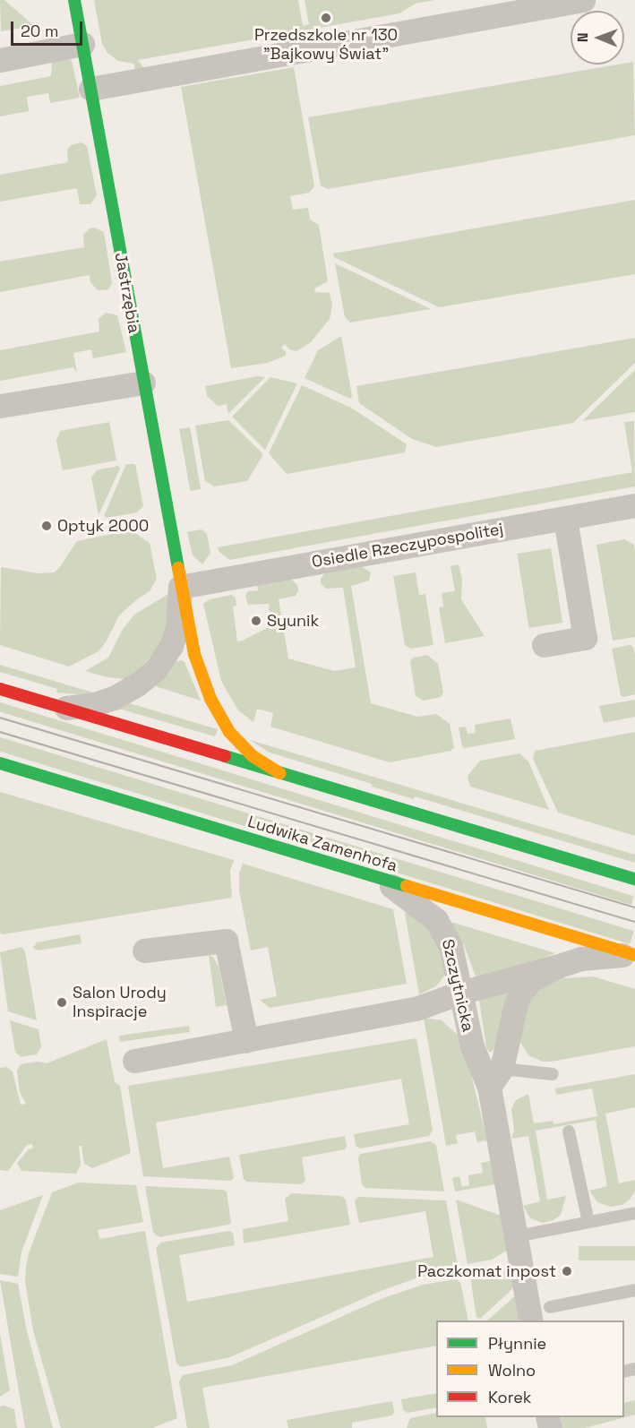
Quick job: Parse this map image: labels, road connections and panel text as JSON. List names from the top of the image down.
{
  "streets": {
    "main road": ["Jastrzębia", "Ludwika Zamenhofa"],
    "street": ["Osiedle Rzeczypospolitej", "Szczytnicka"]
  },
  "crossings": [
    ["Jastrzębia", "Osiedle Rzeczypospolitej"],
    ["Ludwika Zamenhofa", "Szczytnicka"]
  ],
  "places": [
    "Przedszkole nr 130 \"Bajkowy Świat\"",
    "Optyk 2000",
    "Syunik",
    "Salon Urody Inspiracje",
    "Paczkomat inpost"
  ],
  "legend": ["Płynnie", "Wolno", "Korek"],
  "scale_bar": "20 m",
  "north": "left"
}
